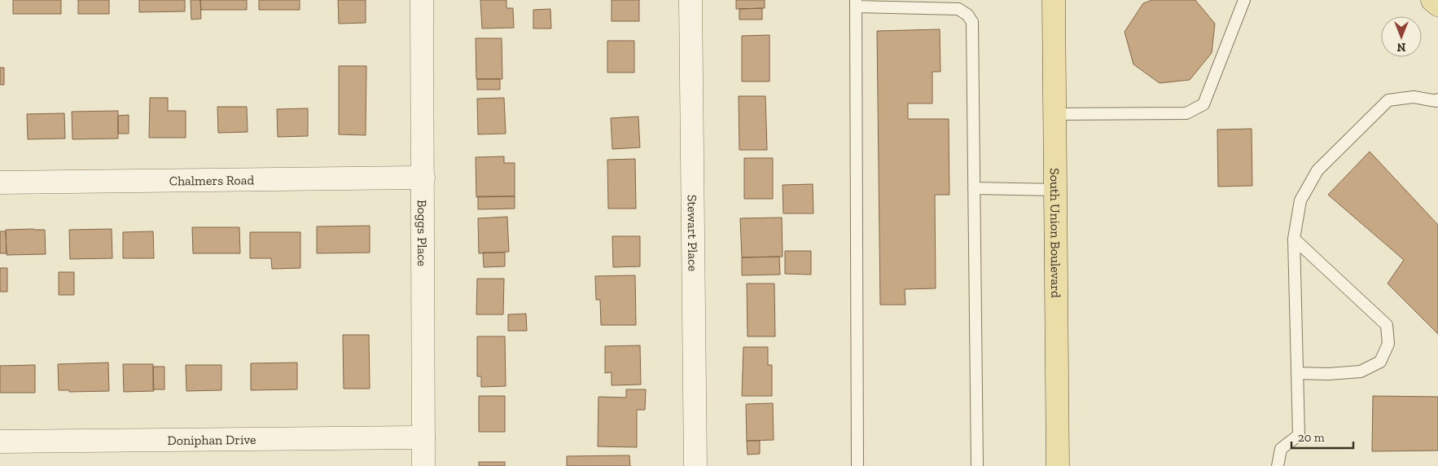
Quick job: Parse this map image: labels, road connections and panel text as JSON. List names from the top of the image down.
{
  "streets": {
    "main road": ["South Union Boulevard"],
    "street": [
      "Chalmers Road",
      "Boggs Place",
      "Stewart Place",
      "Doniphan Drive"
    ]
  },
  "crossings": [
    ["Chalmers Road", "Boggs Place"],
    ["Boggs Place", "Doniphan Drive"]
  ],
  "scale_bar": "20 m",
  "north": "bottom"
}
